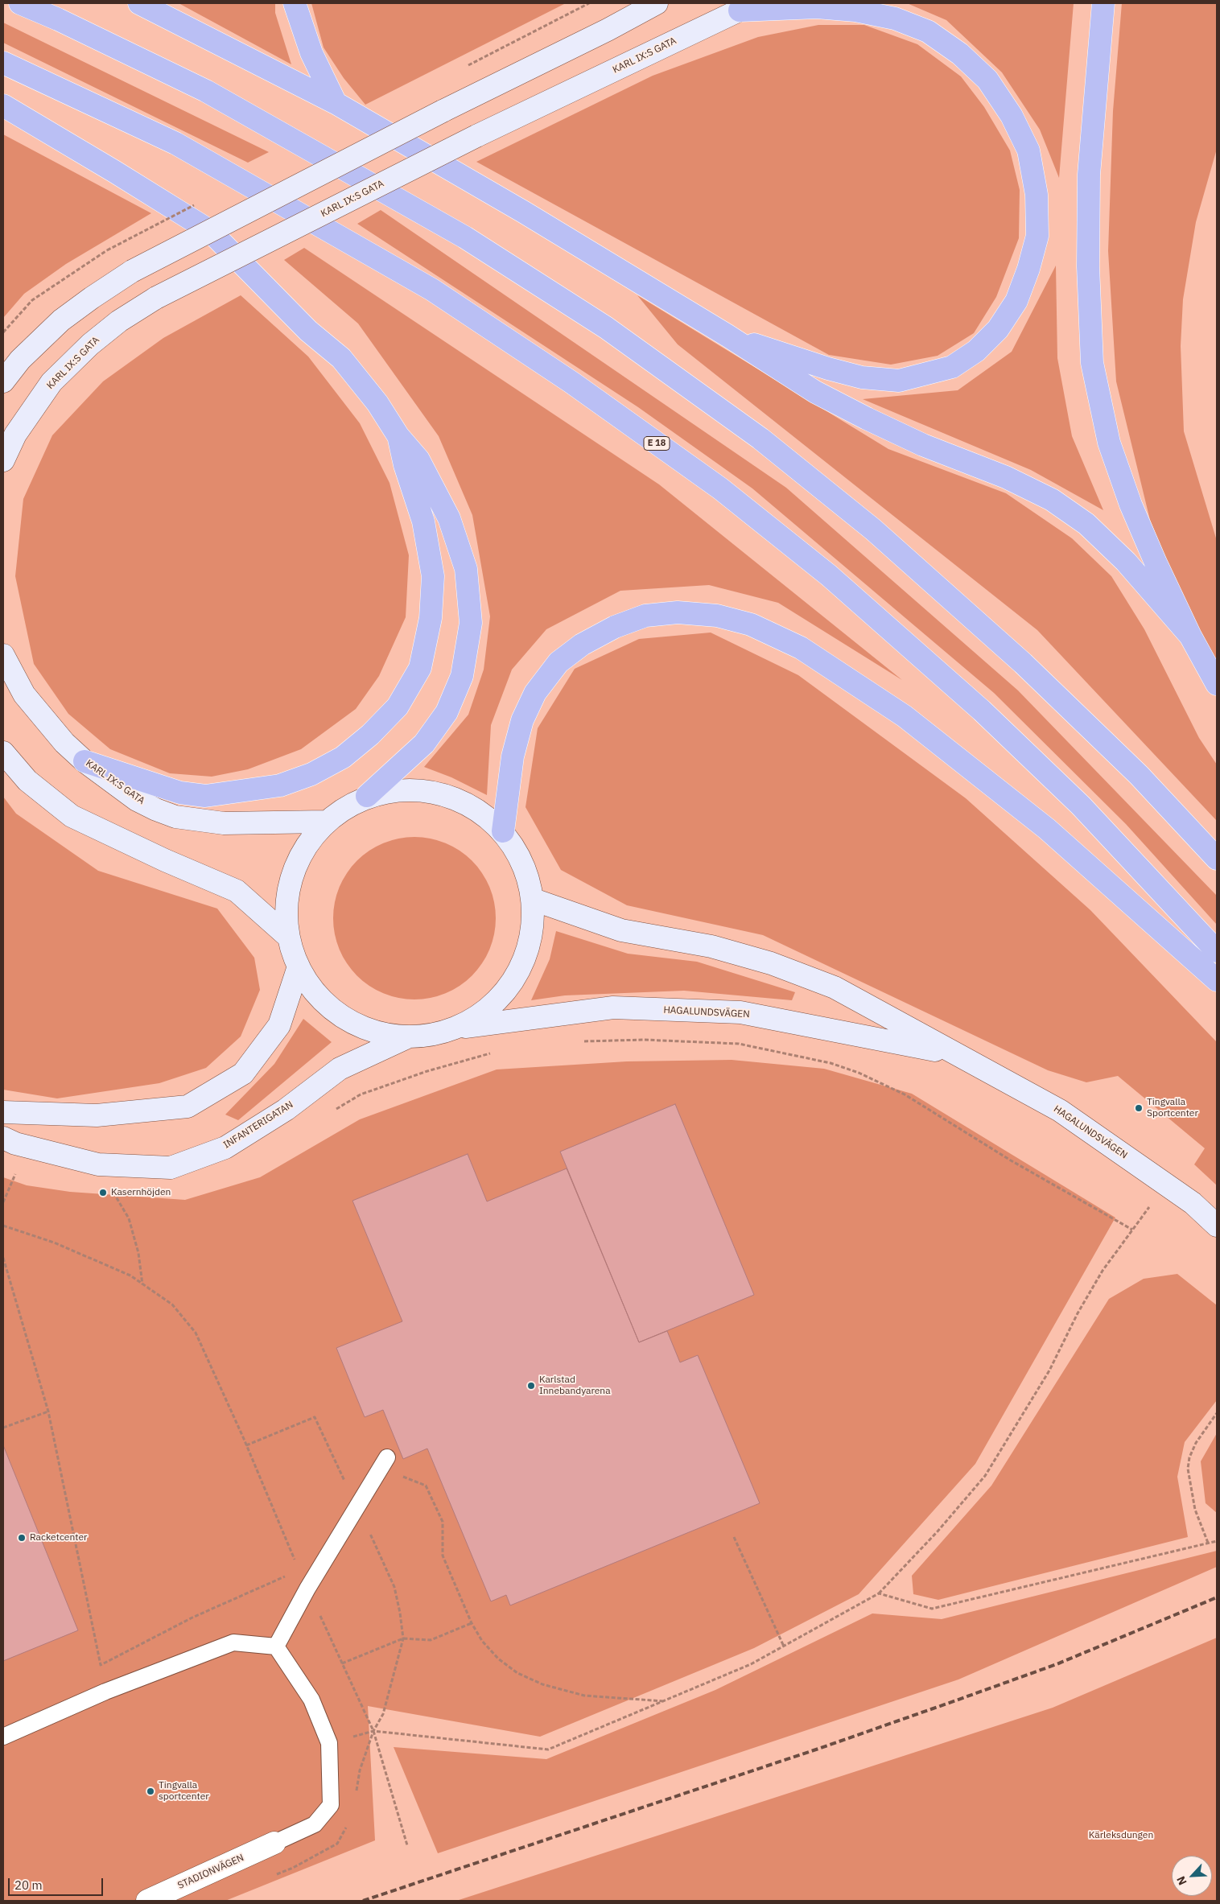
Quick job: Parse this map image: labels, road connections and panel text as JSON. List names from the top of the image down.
{
  "streets": {
    "highway": ["E 18"],
    "street": [
      "KARL IX:S GATA",
      "HAGALUNDSVÄGEN",
      "INFANTERIGATAN",
      "STADIONVÄGEN"
    ]
  },
  "parks": ["Kärleksdungen"],
  "places": [
    "Tingvalla Sportcenter",
    "Kasernhöjden",
    "Karlstad Innebandyarena",
    "Racketcenter",
    "Tingvalla sportcenter"
  ],
  "scale_bar": "20 m",
  "north": "bottom left"
}
